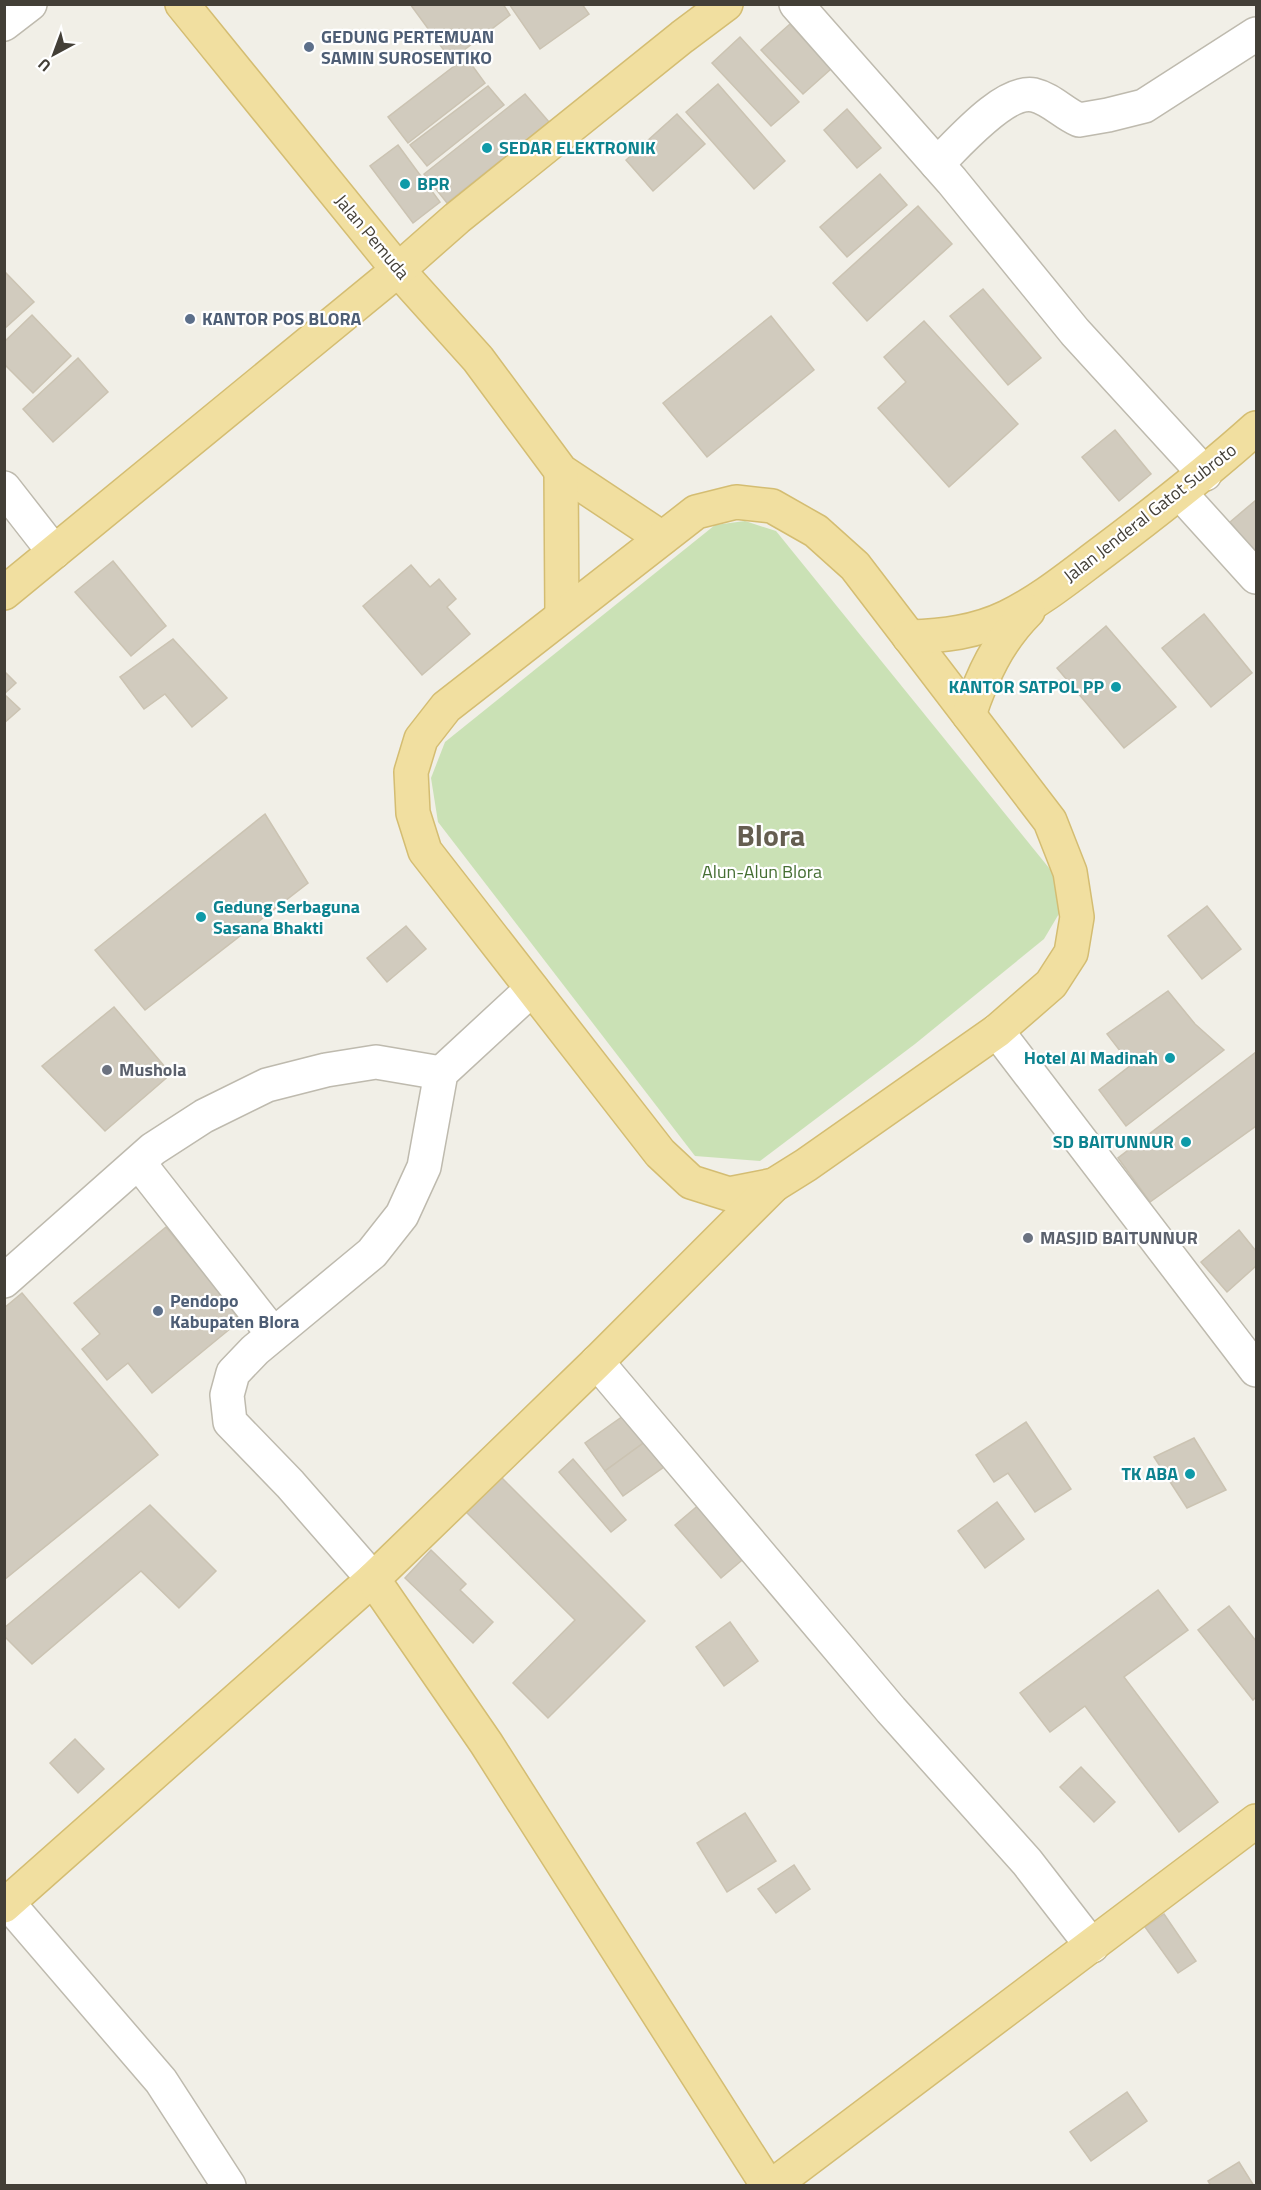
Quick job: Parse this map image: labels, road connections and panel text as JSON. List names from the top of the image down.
{
  "streets": {
    "main road": ["Jalan Pemuda", "Jalan Jenderal Gatot Subroto"]
  },
  "districts": ["Blora"],
  "parks": ["Alun-Alun Blora"],
  "places": [
    "GEDUNG PERTEMUAN SAMIN SUROSENTIKO",
    "SEDAR ELEKTRONIK",
    "BPR",
    "KANTOR POS BLORA",
    "KANTOR SATPOL PP",
    "Gedung Serbaguna Sasana Bhakti",
    "Hotel Al Madinah",
    "Mushola",
    "SD BAITUNNUR",
    "MASJID BAITUNNUR",
    "Pendopo Kabupaten Blora",
    "TK ABA"
  ],
  "north": "bottom left"
}
